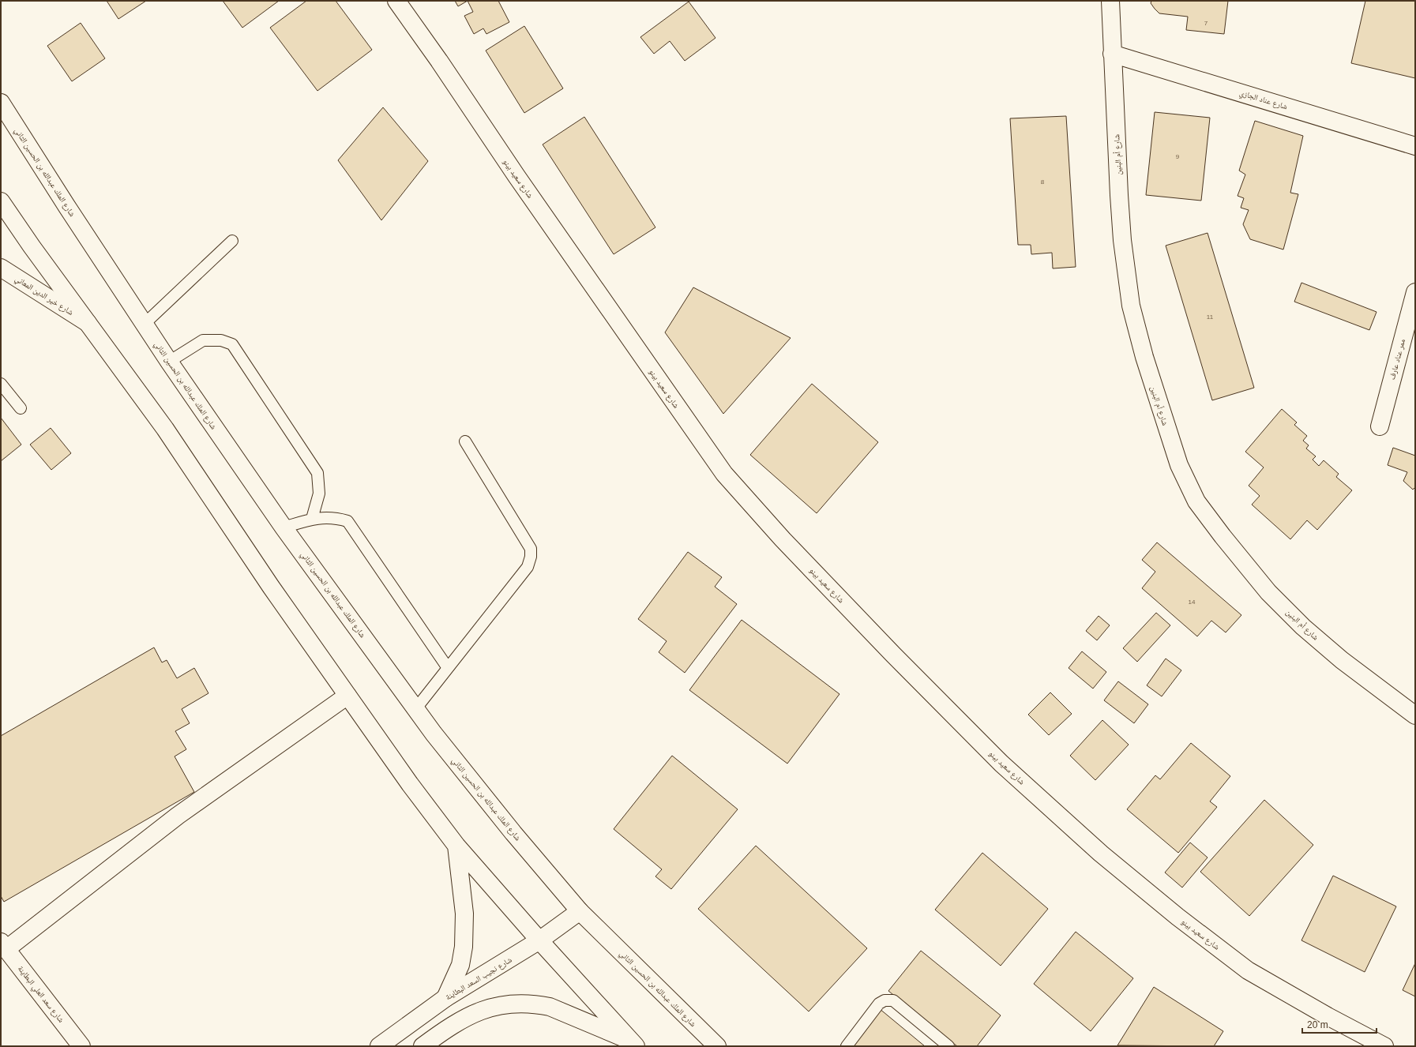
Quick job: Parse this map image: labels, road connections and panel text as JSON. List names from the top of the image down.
{
  "streets": {
    "main road": [
      "شارع عناد الجازي",
      "شارع أم البنين",
      "شارع الملك عبدالله بن الحسين الثاني",
      "شارع سعيد بينو",
      "شارع خير الدين المعاني",
      "ممر عناد عارف",
      "شارع نجيب السعد البطاينة",
      "شارع سعد العلي البطاينة"
    ]
  },
  "crossings": [
    ["شارع عناد الجازي", "شارع أم البنين"],
    ["شارع الملك عبدالله بن الحسين الثاني", "شارع نجيب السعد البطاينة"]
  ],
  "house_numbers": [
    "7",
    "9",
    "8",
    "11",
    "14"
  ],
  "scale_bar": "20 m"
}
